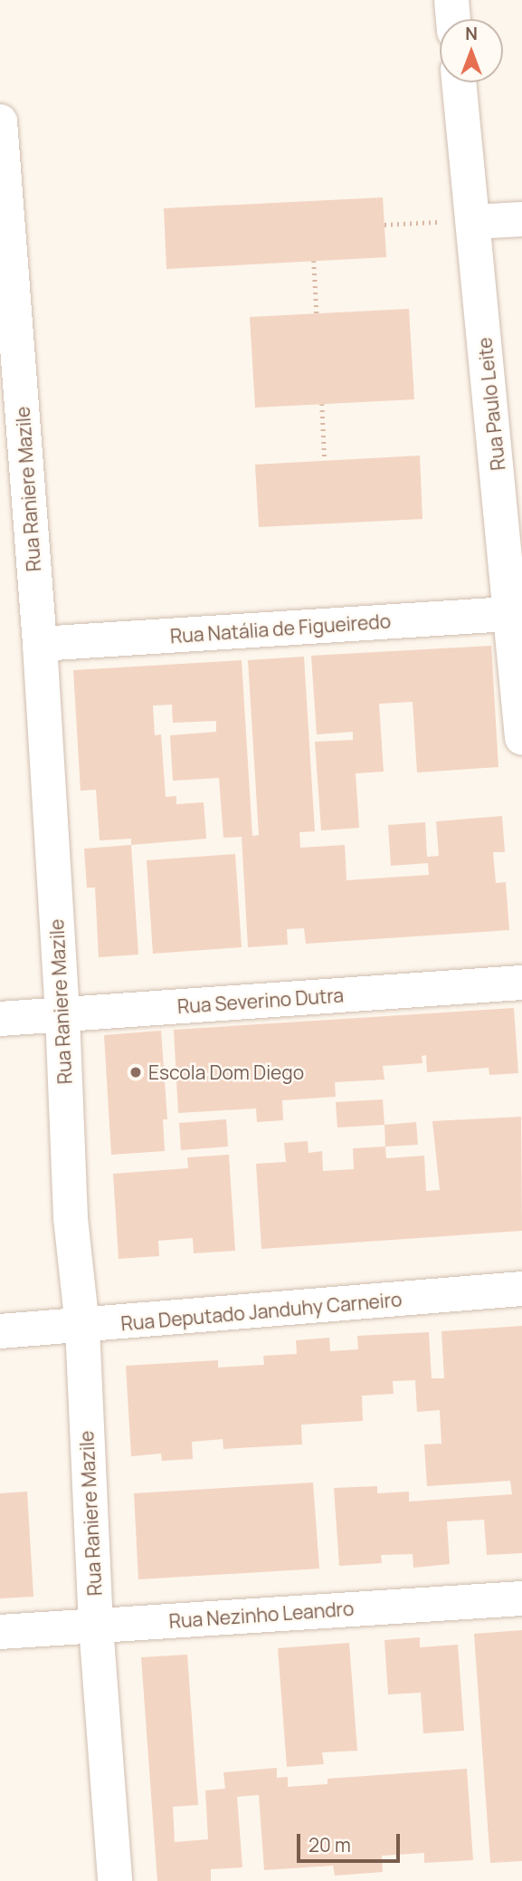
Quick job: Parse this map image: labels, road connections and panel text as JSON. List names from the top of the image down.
{
  "streets": {
    "street": [
      "Rua Paulo Leite",
      "Rua Raniere Mazile",
      "Rua Natália de Figueiredo",
      "Rua Severino Dutra",
      "Rua Deputado Janduhy Carneiro",
      "Rua Nezinho Leandro"
    ]
  },
  "crossings": [
    ["Rua Paulo Leite", "Rua Natália de Figueiredo"],
    ["Rua Raniere Mazile", "Rua Natália de Figueiredo"],
    ["Rua Raniere Mazile", "Rua Severino Dutra"],
    ["Rua Raniere Mazile", "Rua Deputado Janduhy Carneiro"],
    ["Rua Raniere Mazile", "Rua Nezinho Leandro"]
  ],
  "places": ["Escola Dom Diego"],
  "scale_bar": "20 m",
  "north": "top"
}
